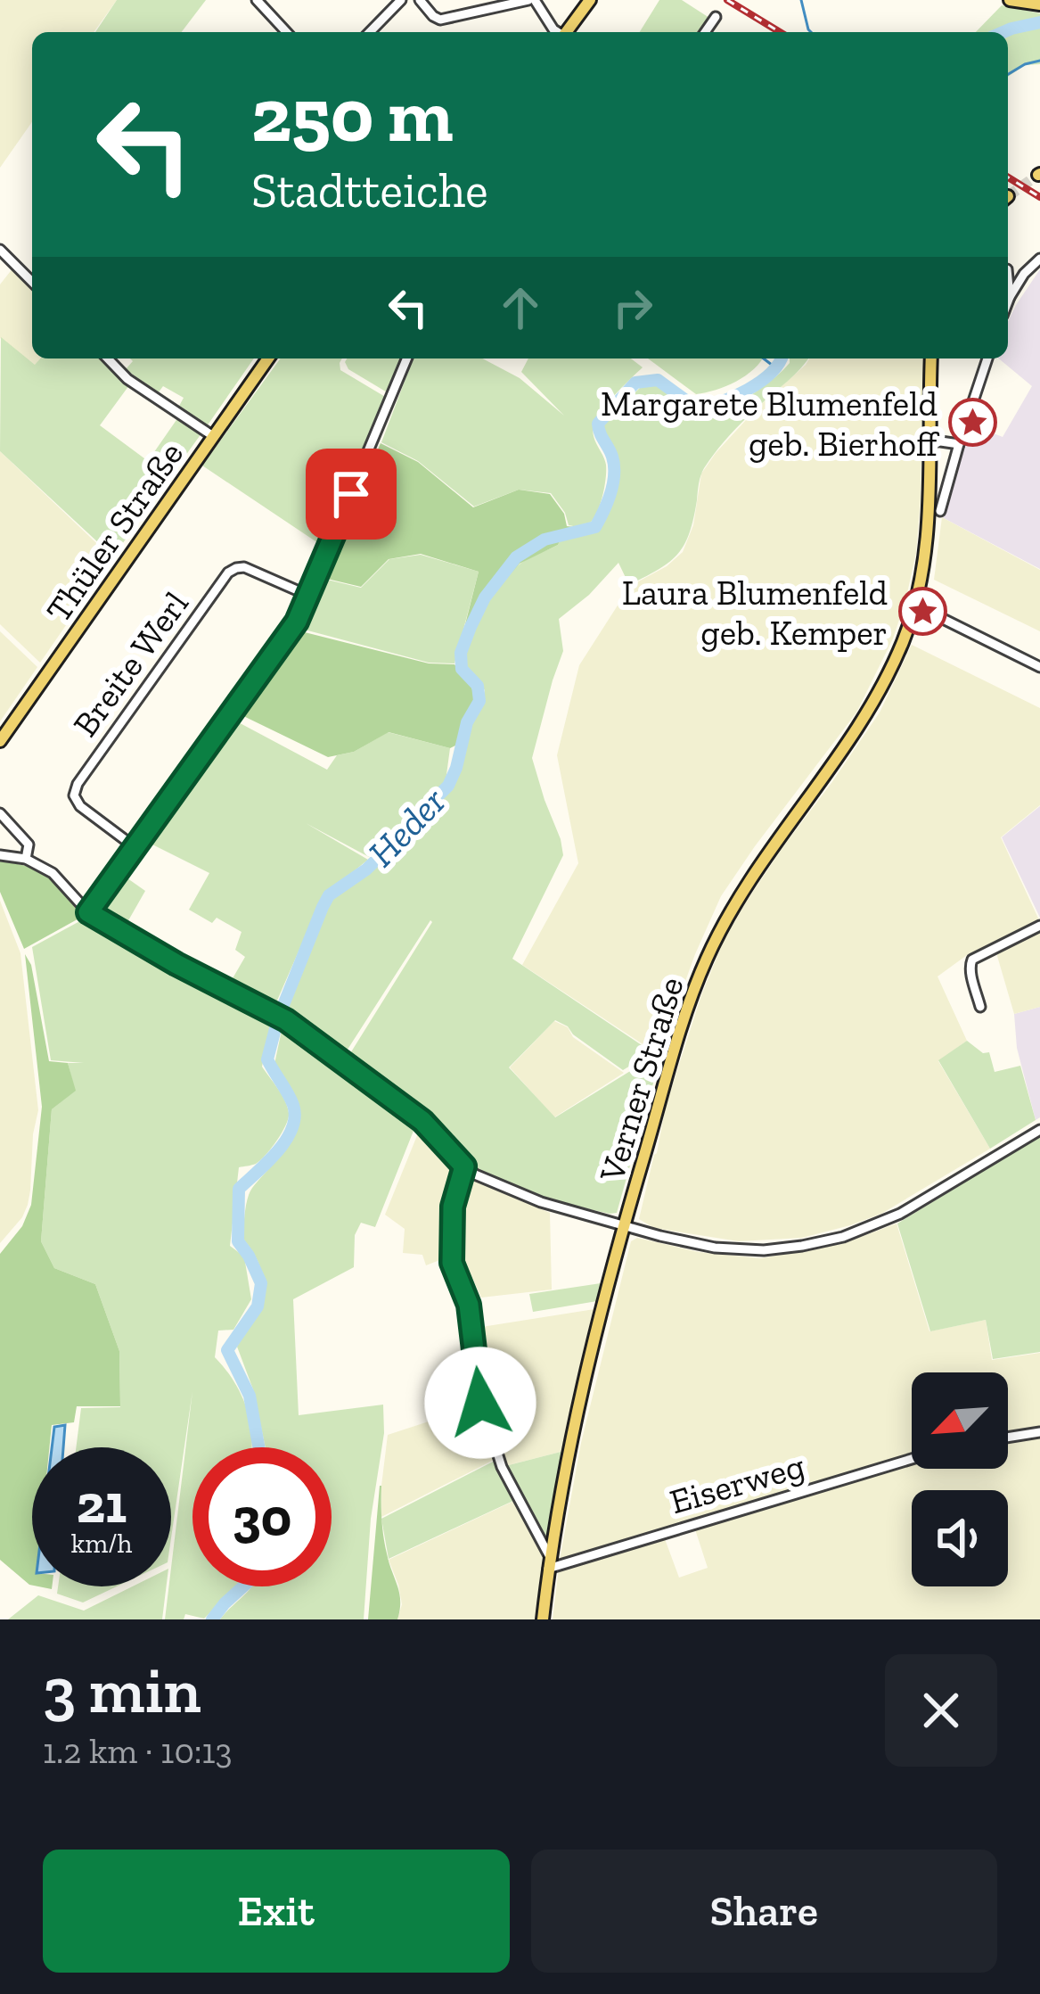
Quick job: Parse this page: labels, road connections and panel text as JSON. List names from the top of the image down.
{
  "streets": {
    "main road": ["Thüler Straße", "Verner Straße"],
    "street": ["Breite Werl", "Eiserweg"]
  },
  "crossings": [
    ["Verner Straße", "Eiserweg"]
  ],
  "water": ["Heder"],
  "places": {
    "place": ["Margarete Blumenfeld geb. Bierhoff", "Laura Blumenfeld geb. Kemper"]
  },
  "north": "bottom left",
  "page": {
    "turn": ["250 m", "Stadtteiche"],
    "speed": "21 km/h",
    "limit": "30",
    "heading": ["3 min", "1.2 km · 10:13"],
    "buttons": ["Exit", "Share"]
  }
}
